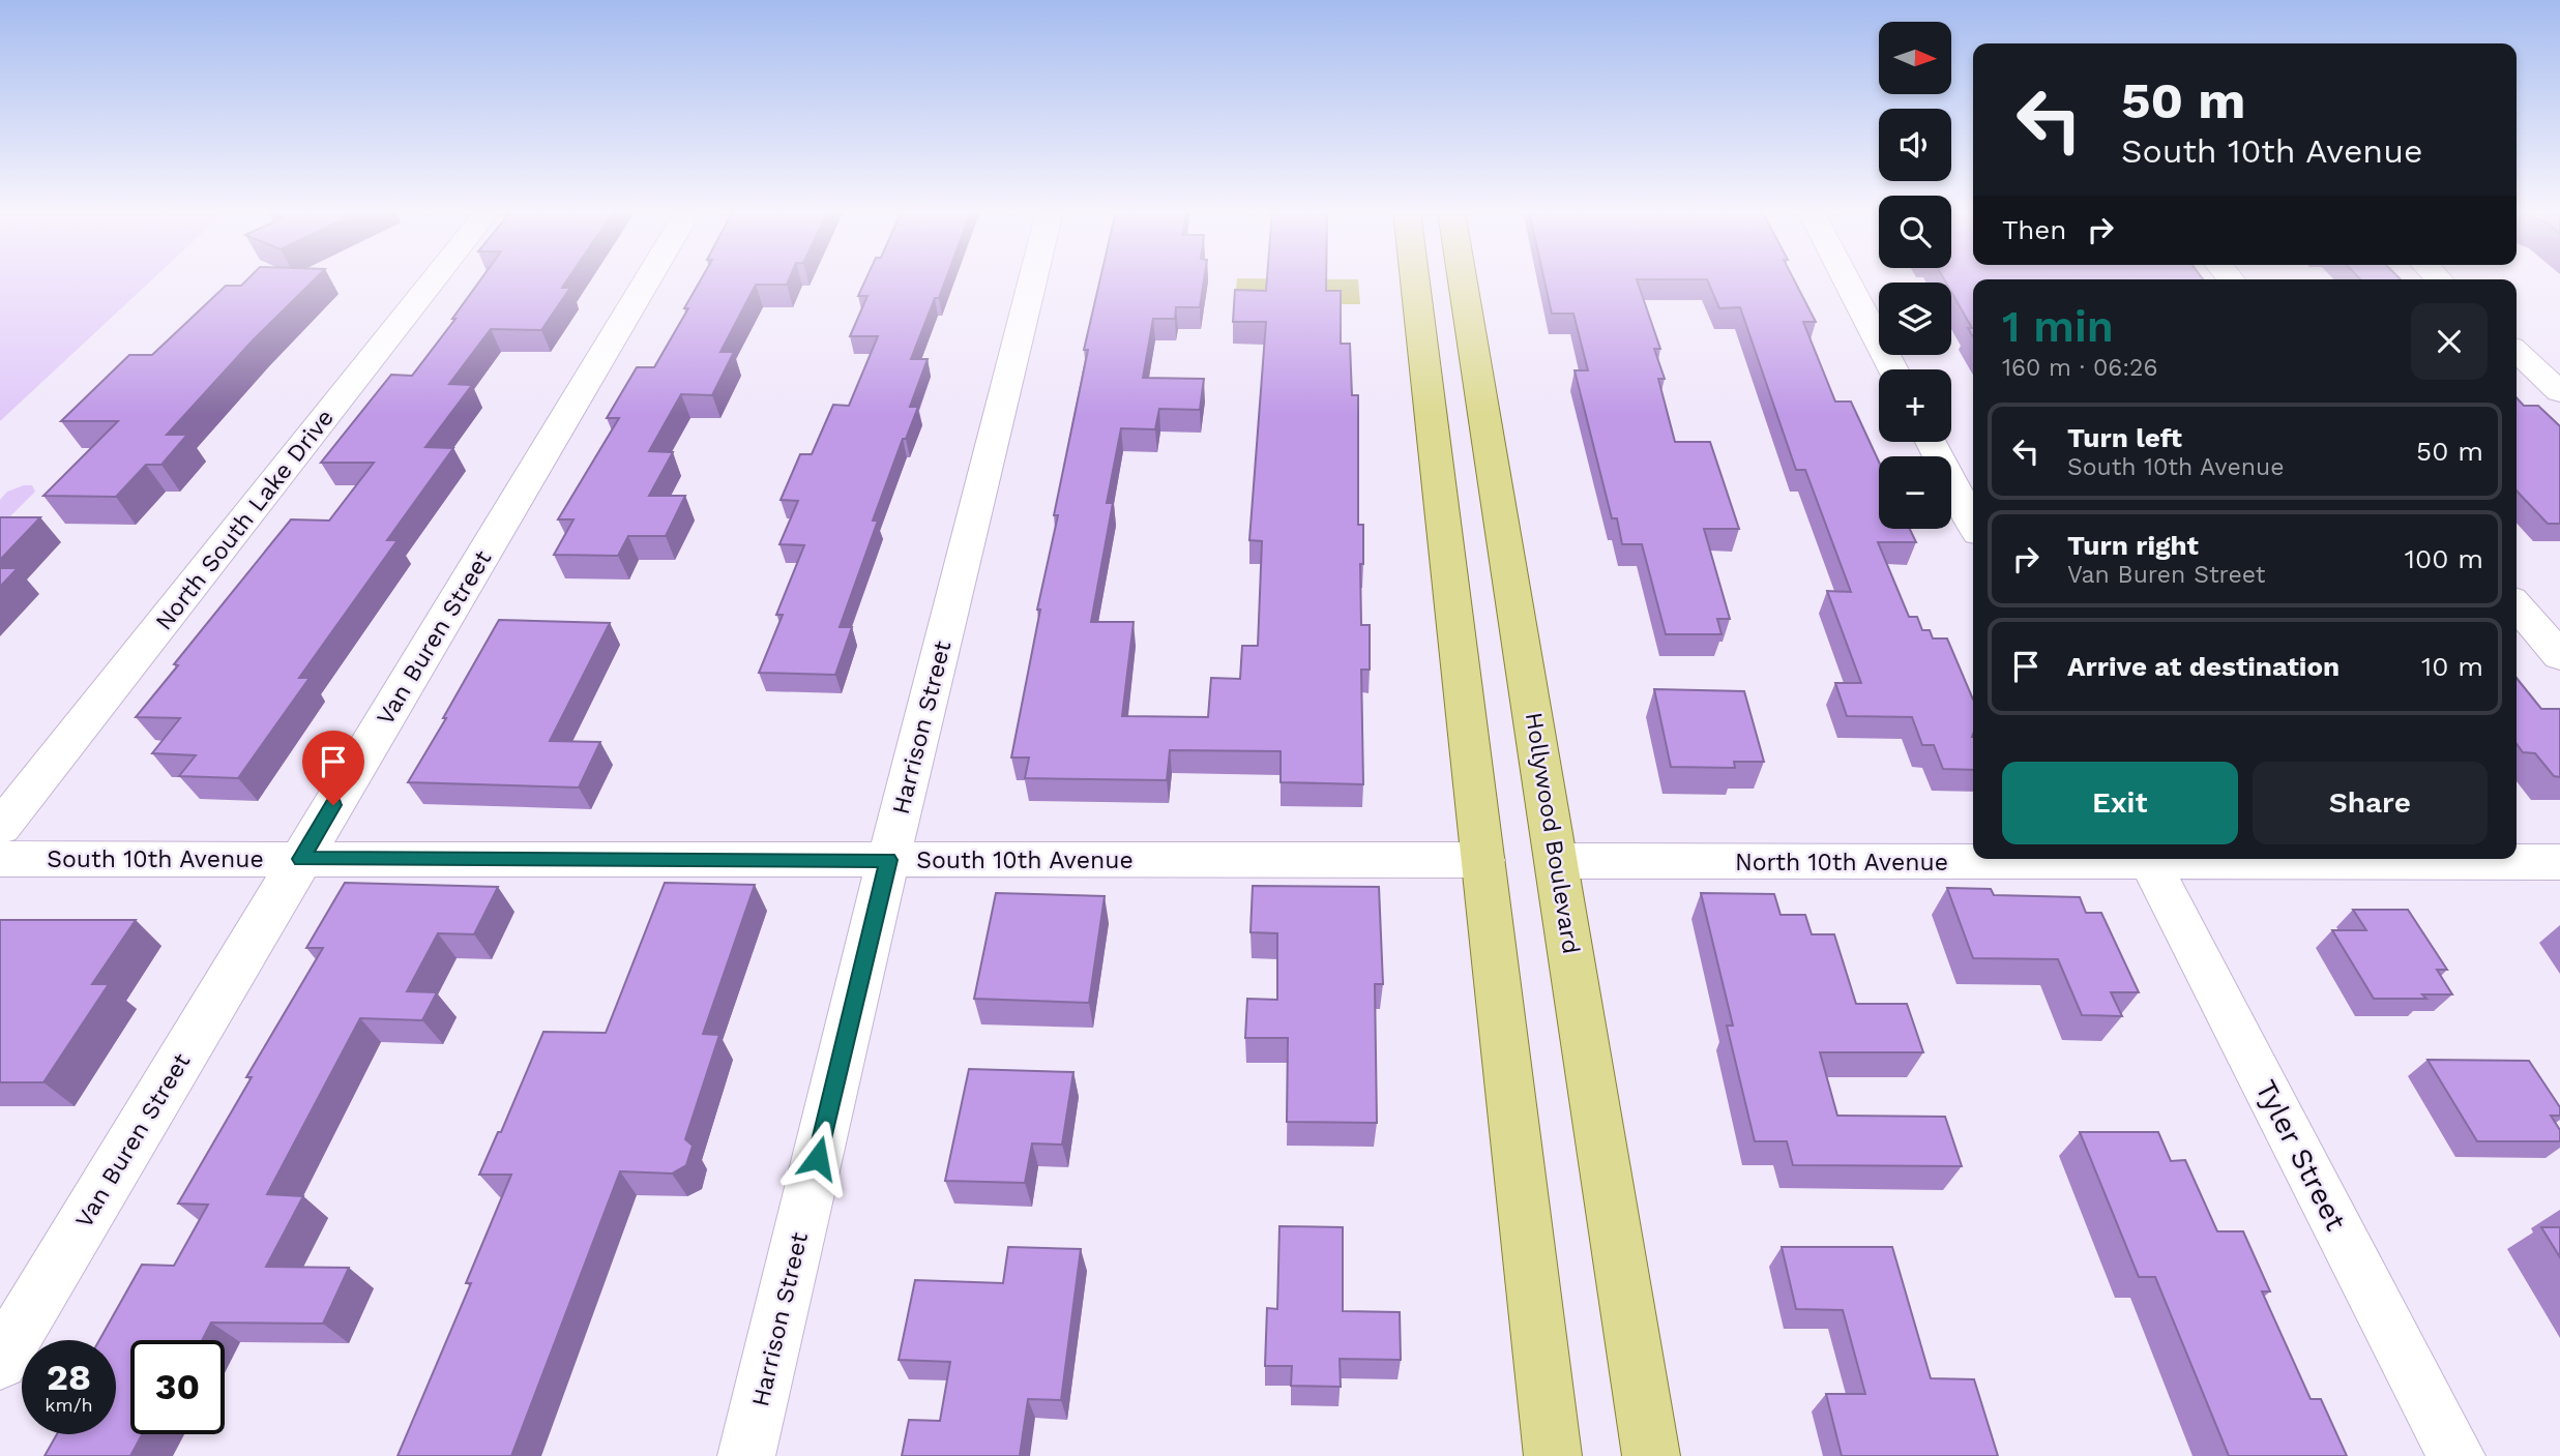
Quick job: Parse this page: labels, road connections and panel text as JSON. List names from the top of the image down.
{
  "streets": {
    "main road": ["Hollywood Boulevard"],
    "street": [
      "North South Lake Drive",
      "Van Buren Street",
      "Harrison Street",
      "South 10th Avenue",
      "North 10th Avenue",
      "Tyler Street"
    ]
  },
  "crossings": [
    ["Van Buren Street", "South 10th Avenue"],
    ["Harrison Street", "South 10th Avenue"],
    ["Hollywood Boulevard", "North 10th Avenue"]
  ],
  "north": "right",
  "page": {
    "map_buttons": ["+", "−"],
    "turn": ["50 m", "South 10th Avenue"],
    "then": "Then",
    "heading": ["1 min", "160 m · 06:26"],
    "list": [
      {
        "name": "Turn left",
        "note": "South 10th Avenue",
        "value": "50 m"
      },
      {
        "name": "Turn right",
        "note": "Van Buren Street",
        "value": "100 m"
      },
      {
        "name": "Arrive at destination",
        "value": "10 m"
      }
    ],
    "buttons": ["Exit", "Share"],
    "speed": "28 km/h",
    "limit": "30"
  }
}
